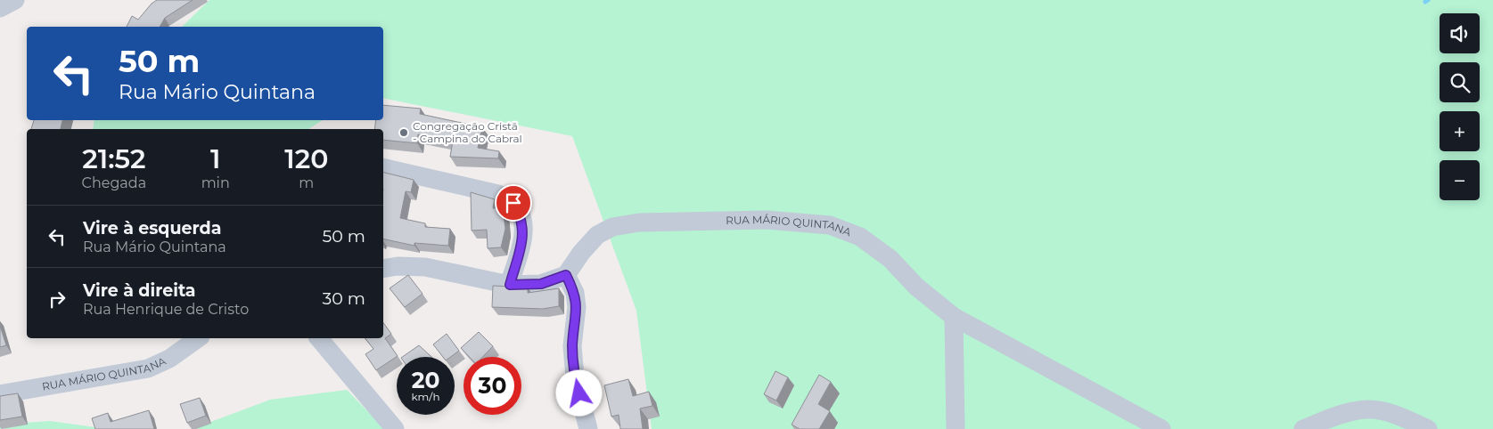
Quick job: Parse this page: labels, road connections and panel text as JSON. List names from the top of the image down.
{
  "streets": {
    "street": ["RUA MÁRIO QUINTANA"]
  },
  "places": ["Congregação Cristã - Campina do Cabral"],
  "page": {
    "map_buttons": ["+", "−"],
    "turn": ["50 m", "Rua Mário Quintana"],
    "eta": [
      "21:52",
      "Chegada",
      "1",
      "min",
      "120",
      "m"
    ],
    "list": [
      {
        "name": "Vire à esquerda",
        "note": "Rua Mário Quintana",
        "value": "50 m"
      },
      {
        "name": "Vire à direita",
        "note": "Rua Henrique de Cristo",
        "value": "30 m"
      }
    ],
    "speed": "20 km/h",
    "limit": "30"
  }
}
